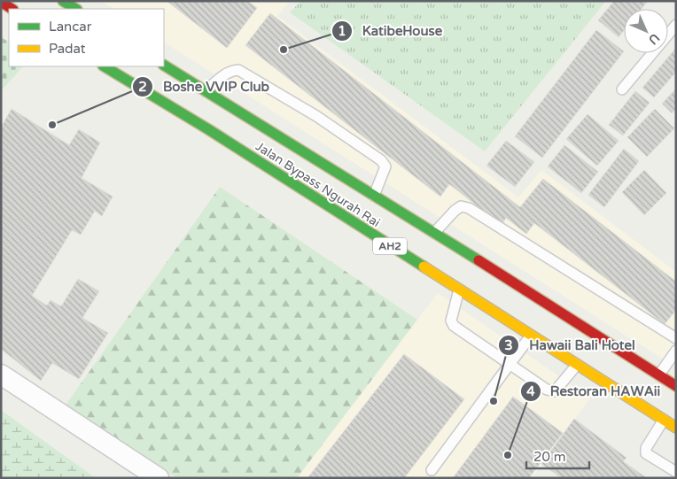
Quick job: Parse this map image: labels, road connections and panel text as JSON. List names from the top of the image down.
{
  "streets": {
    "highway": ["Jalan Bypass Ngurah Rai", "AH2"]
  },
  "places": [
    "KatibeHouse",
    "Boshe VVIP Club",
    "Hawaii Bali Hotel",
    "Restoran HAWAii"
  ],
  "legend": ["Lancar", "Padat"],
  "scale_bar": "20 m",
  "north": "bottom right"
}
